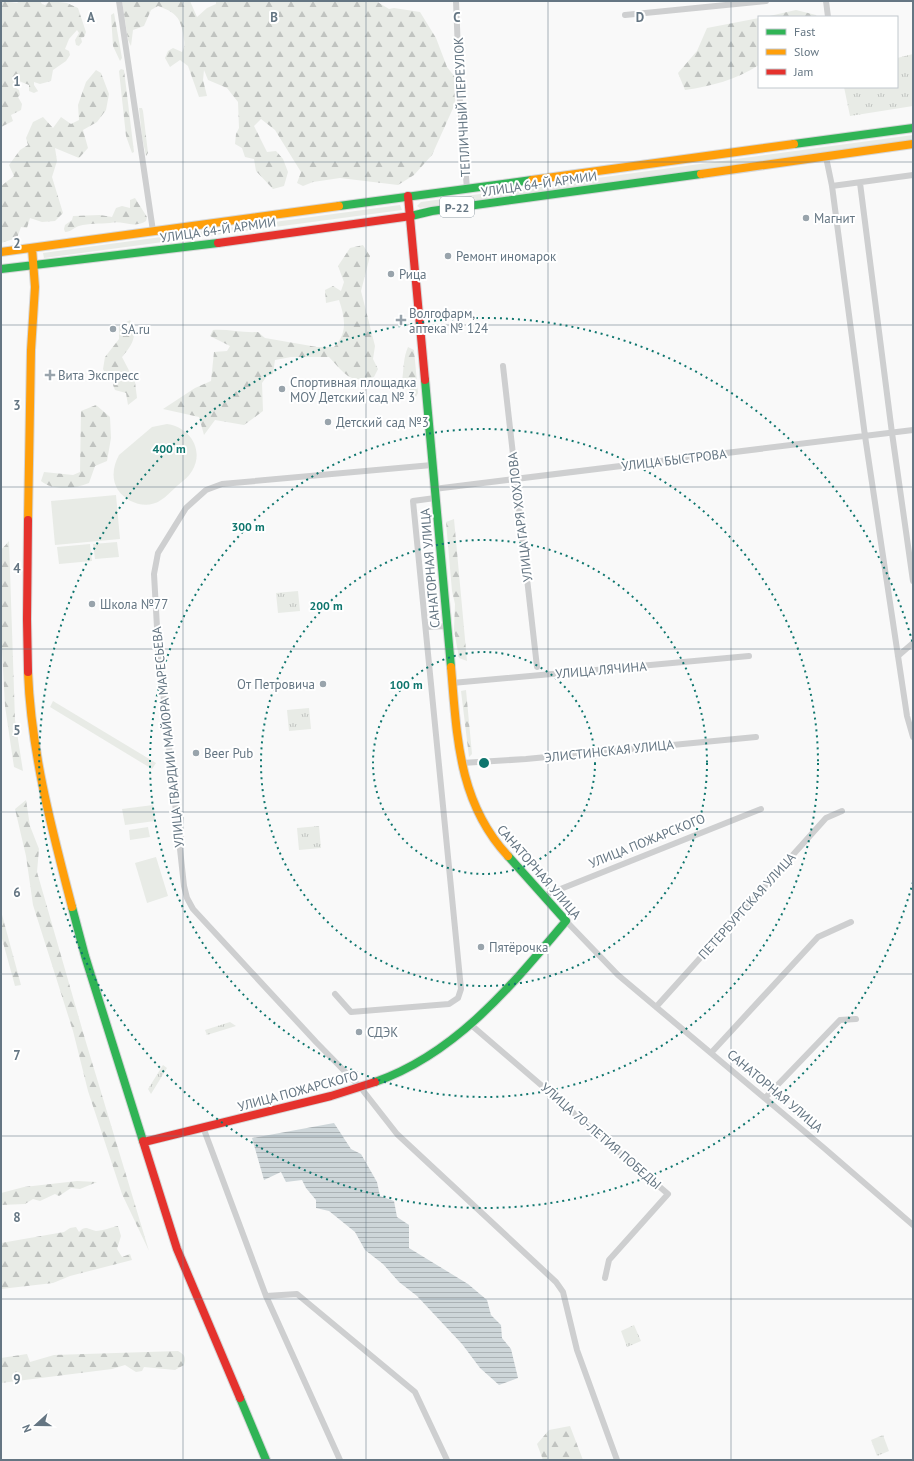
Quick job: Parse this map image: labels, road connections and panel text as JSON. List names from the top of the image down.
{
  "streets": {
    "main road": [
      "УЛИЦА 64-Й АРМИИ",
      "Р-22",
      "САНАТОРНАЯ УЛИЦА",
      "УЛИЦА ПОЖАРСКОГО"
    ],
    "street": [
      "ТЕПЛИЧНЫЙ ПЕРЕУЛОК",
      "УЛИЦА БЫСТРОВА",
      "УЛИЦА ГАРЯ ХОХЛОВА",
      "УЛИЦА ЛЯЧИНА",
      "УЛИЦА ГВАРДИИ МАЙОРА МАРЕСЬЕВА",
      "ЭЛИСТИНСКАЯ УЛИЦА",
      "ПЕТЕРБУРГСКАЯ УЛИЦА",
      "УЛИЦА 70-ЛЕТИЯ ПОБЕДЫ"
    ]
  },
  "crossings": [
    ["ТЕПЛИЧНЫЙ ПЕРЕУЛОК", "УЛИЦА 64-Й АРМИИ"],
    ["УЛИЦА 64-Й АРМИИ", "САНАТОРНАЯ УЛИЦА"],
    ["УЛИЦА БЫСТРОВА", "УЛИЦА ГАРЯ ХОХЛОВА"],
    ["УЛИЦА БЫСТРОВА", "САНАТОРНАЯ УЛИЦА"],
    ["САНАТОРНАЯ УЛИЦА", "УЛИЦА ЛЯЧИНА"],
    ["САНАТОРНАЯ УЛИЦА", "УЛИЦА ГВАРДИИ МАЙОРА МАРЕСЬЕВА"],
    ["САНАТОРНАЯ УЛИЦА", "ЭЛИСТИНСКАЯ УЛИЦА"],
    ["САНАТОРНАЯ УЛИЦА", "УЛИЦА ПОЖАРСКОГО"],
    ["САНАТОРНАЯ УЛИЦА", "ПЕТЕРБУРГСКАЯ УЛИЦА"],
    ["УЛИЦА ГВАРДИИ МАЙОРА МАРЕСЬЕВА", "УЛИЦА ПОЖАРСКОГО"],
    ["УЛИЦА ПОЖАРСКОГО", "УЛИЦА 70-ЛЕТИЯ ПОБЕДЫ"]
  ],
  "places": {
    "other": [
      "Магнит",
      "Ремонт иномарок",
      "Рица",
      "SA.ru",
      "Спортивная площадка МОУ Детский сад № 3",
      "Детский сад №3",
      "Школа №77",
      "От Петровича",
      "Beer Pub",
      "Пятёрочка",
      "СДЭК"
    ],
    "health": ["Волгофарм, аптека № 124", "Вита Экспресс"]
  },
  "legend": ["Fast", "Slow", "Jam"],
  "north": "left",
  "grid": {
    "columns": [
      "A",
      "B",
      "C",
      "D"
    ],
    "rows": [
      "1",
      "2",
      "3",
      "4",
      "5",
      "6",
      "7",
      "8",
      "9"
    ]
  },
  "rings": [
    "400 m",
    "300 m",
    "200 m",
    "100 m"
  ]
}
